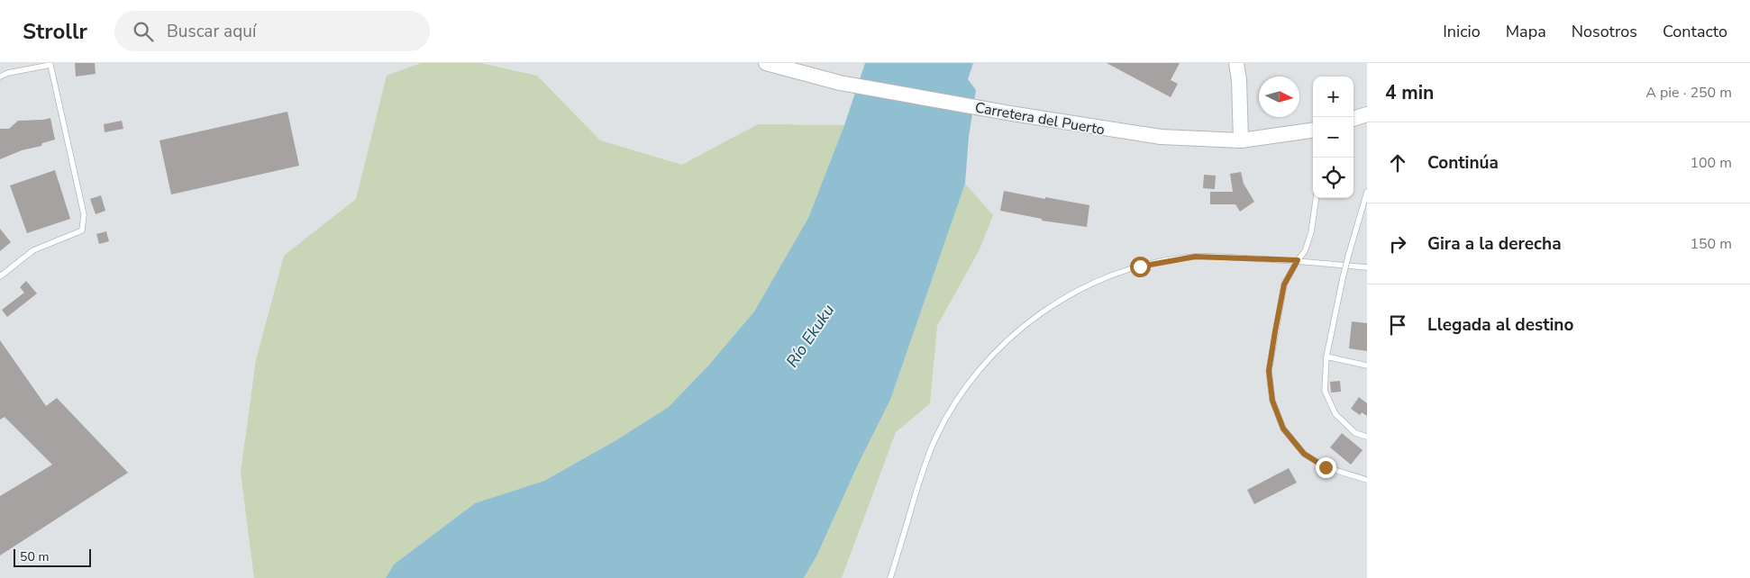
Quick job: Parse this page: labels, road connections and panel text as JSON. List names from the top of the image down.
{
  "streets": {
    "main road": ["Carretera del Puerto"]
  },
  "water": ["Río Ekuku"],
  "scale_bar": "50 m",
  "north": "right",
  "page": {
    "header": "Strollr",
    "search": "Buscar aquí",
    "nav": [
      "Inicio",
      "Mapa",
      "Nosotros",
      "Contacto"
    ],
    "heading": ["4 min", "A pie · 250 m"],
    "map_buttons": ["+", "−"],
    "list": [
      ["Continúa", "100 m"],
      ["Gira a la derecha", "150 m"],
      "Llegada al destino"
    ],
    "scale": "50 m"
  }
}
